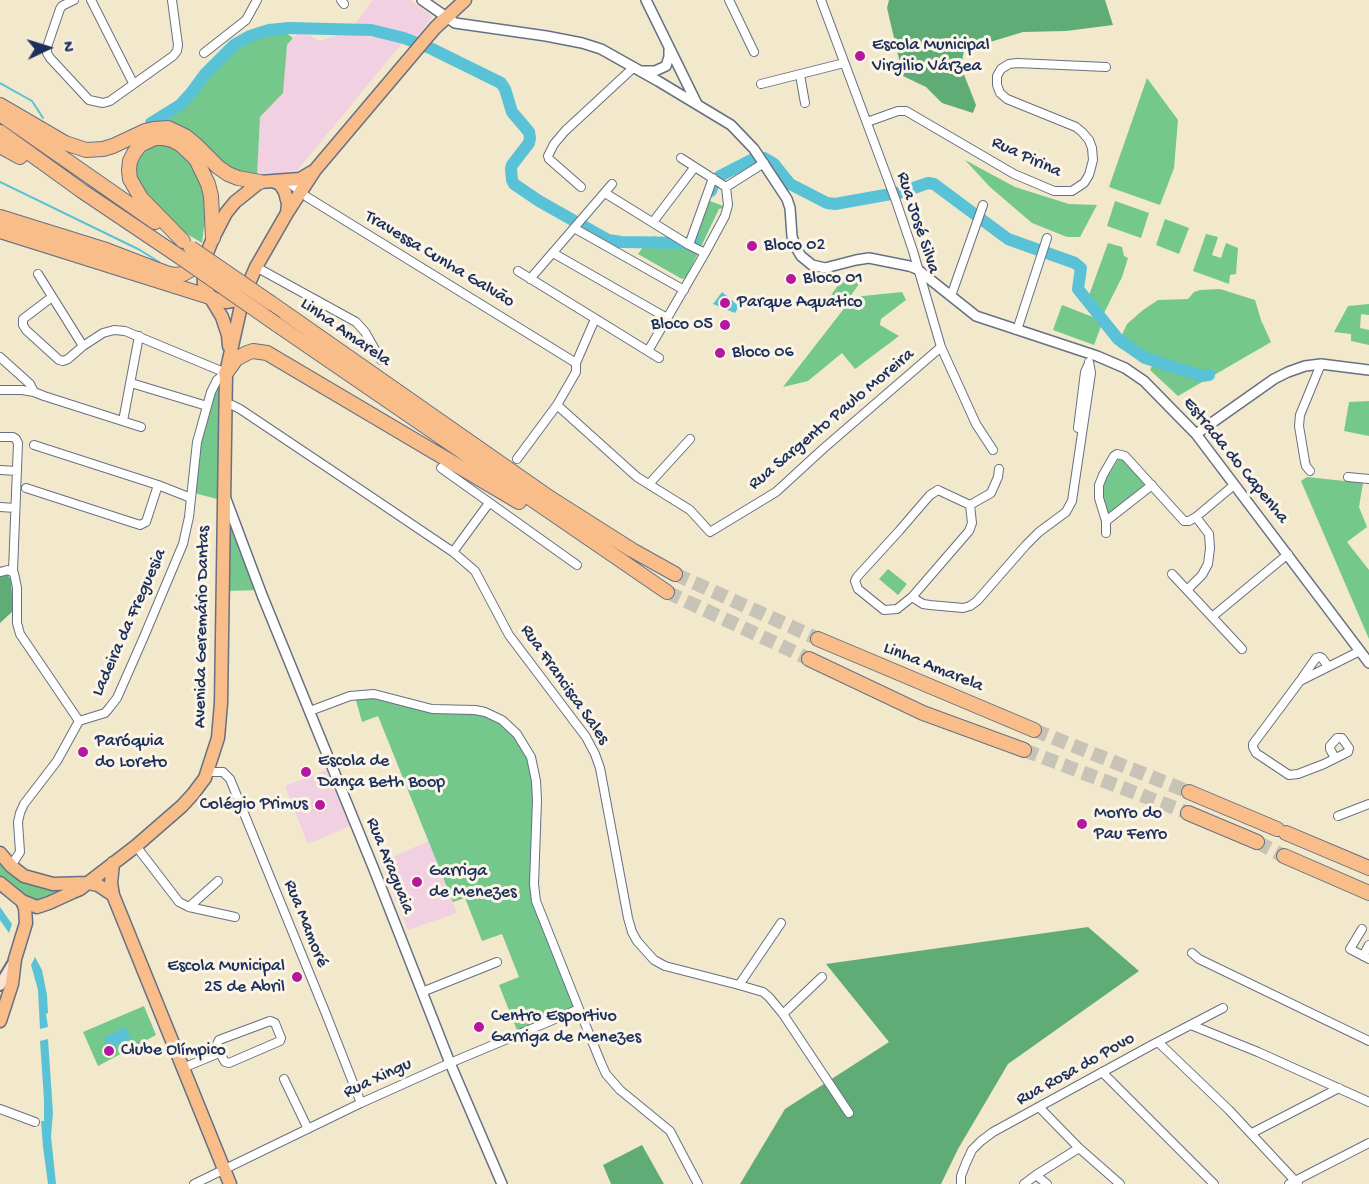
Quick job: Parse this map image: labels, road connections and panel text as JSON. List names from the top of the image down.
{
  "streets": {
    "highway": ["Linha Amarela"],
    "main road": ["Avenida Geremário Dantas"],
    "street": [
      "Rua Pirina",
      "Rua José Silva",
      "Travessa Cunha Galvão",
      "Rua Sargento Paulo Moreira",
      "Estrada do Capenha",
      "Ladeira da Freguesia",
      "Rua Francisca Sales",
      "Rua Araguaia",
      "Rua Mamoré",
      "Rua Rosa do Povo",
      "Rua Xingu"
    ]
  },
  "crossings": [
    ["Rua Pirina", "Rua José Silva"],
    ["Rua José Silva", "Rua Sargento Paulo Moreira"],
    ["Rua José Silva", "Estrada do Capenha"],
    ["Travessa Cunha Galvão", "Avenida Geremário Dantas"],
    ["Estrada do Capenha", "Avenida Geremário Dantas"],
    ["Ladeira da Freguesia", "Avenida Geremário Dantas"],
    ["Avenida Geremário Dantas", "Rua Francisca Sales"],
    ["Avenida Geremário Dantas", "Rua Araguaia"],
    ["Avenida Geremário Dantas", "Rua Mamoré"],
    ["Rua Araguaia", "Rua Xingu"],
    ["Rua Mamoré", "Rua Xingu"]
  ],
  "places": [
    "Escola Municipal Virgilio Várzea",
    "Bloco 02",
    "Bloco 01",
    "Parque Aquatico",
    "Bloco 05",
    "Bloco 06",
    "Paróquia do Loreto",
    "Escola de Dança Beth Boop",
    "Colégio Primus",
    "Morro do Pau Ferro",
    "Garriga de Menezes",
    "Escola Municipal 25 de Abril",
    "Centro Esportivo Garriga de Menezes",
    "Clube Olímpico"
  ],
  "north": "right"
}
